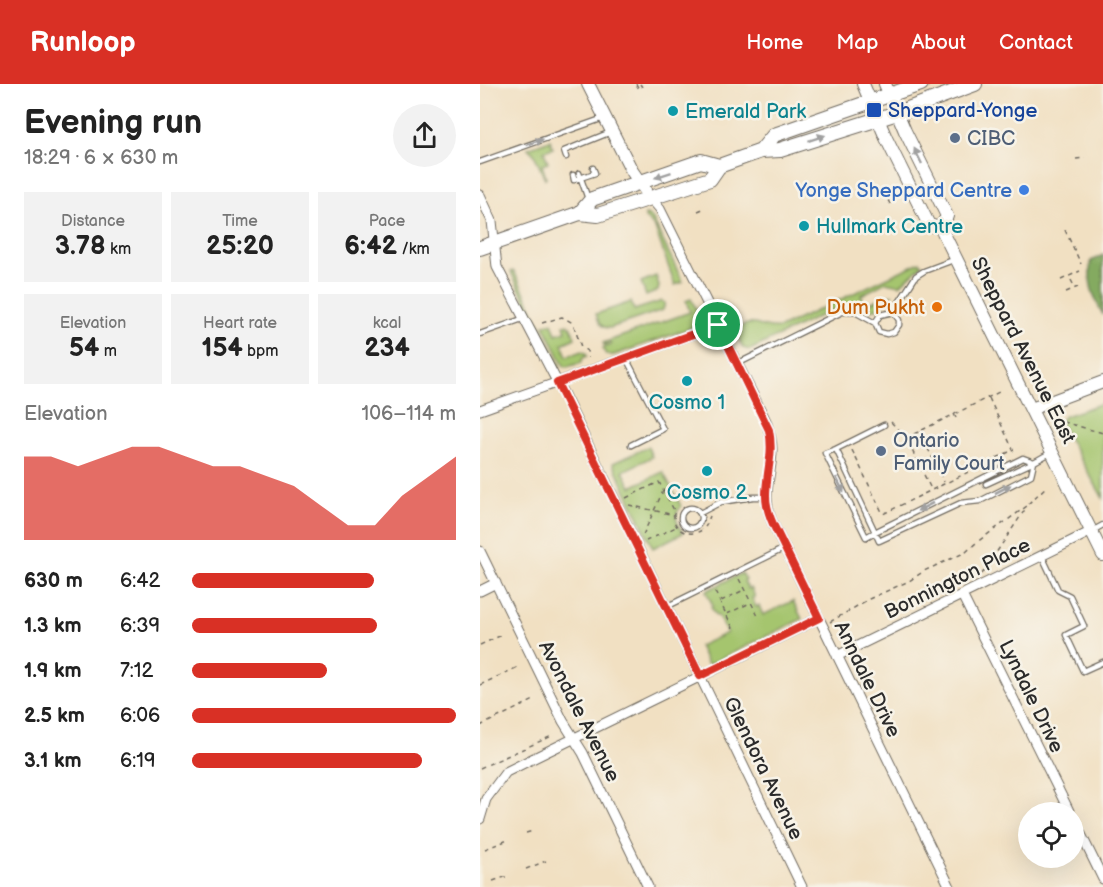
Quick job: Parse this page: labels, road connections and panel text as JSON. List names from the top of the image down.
{
  "streets": {
    "main road": ["Sheppard Avenue East"],
    "street": [
      "Bonnington Place",
      "Anndale Drive",
      "Lyndale Drive",
      "Avondale Avenue",
      "Glendora Avenue"
    ]
  },
  "crossings": [
    ["Sheppard Avenue East", "Bonnington Place"],
    ["Bonnington Place", "Anndale Drive"],
    ["Bonnington Place", "Lyndale Drive"]
  ],
  "places": {
    "transit": ["Sheppard-Yonge"],
    "other": [
      "Emerald Park",
      "CIBC",
      "Yonge Sheppard Centre",
      "Hullmark Centre",
      "Dum Pukht",
      "Cosmo 1",
      "Ontario Family Court",
      "Cosmo 2"
    ]
  },
  "page": {
    "header": "Runloop",
    "nav": [
      "Home",
      "Map",
      "About",
      "Contact"
    ],
    "heading": ["Evening run", "18:29 · 6 × 630 m"],
    "stats": [
      ["Distance", "3.78 km"],
      ["Time", "25:20"],
      ["Pace", "6:42 /km"],
      ["Elevation", "54 m"],
      ["Heart rate", "154 bpm"],
      ["kcal", "234"]
    ],
    "chart": ["Elevation", "106–114 m"],
    "list": [
      {
        "name": "630 m",
        "note": "6:42"
      },
      {
        "name": "1.3 km",
        "note": "6:39"
      },
      {
        "name": "1.9 km",
        "note": "7:12"
      },
      {
        "name": "2.5 km",
        "note": "6:06"
      },
      {
        "name": "3.1 km",
        "note": "6:19"
      }
    ]
  }
}
